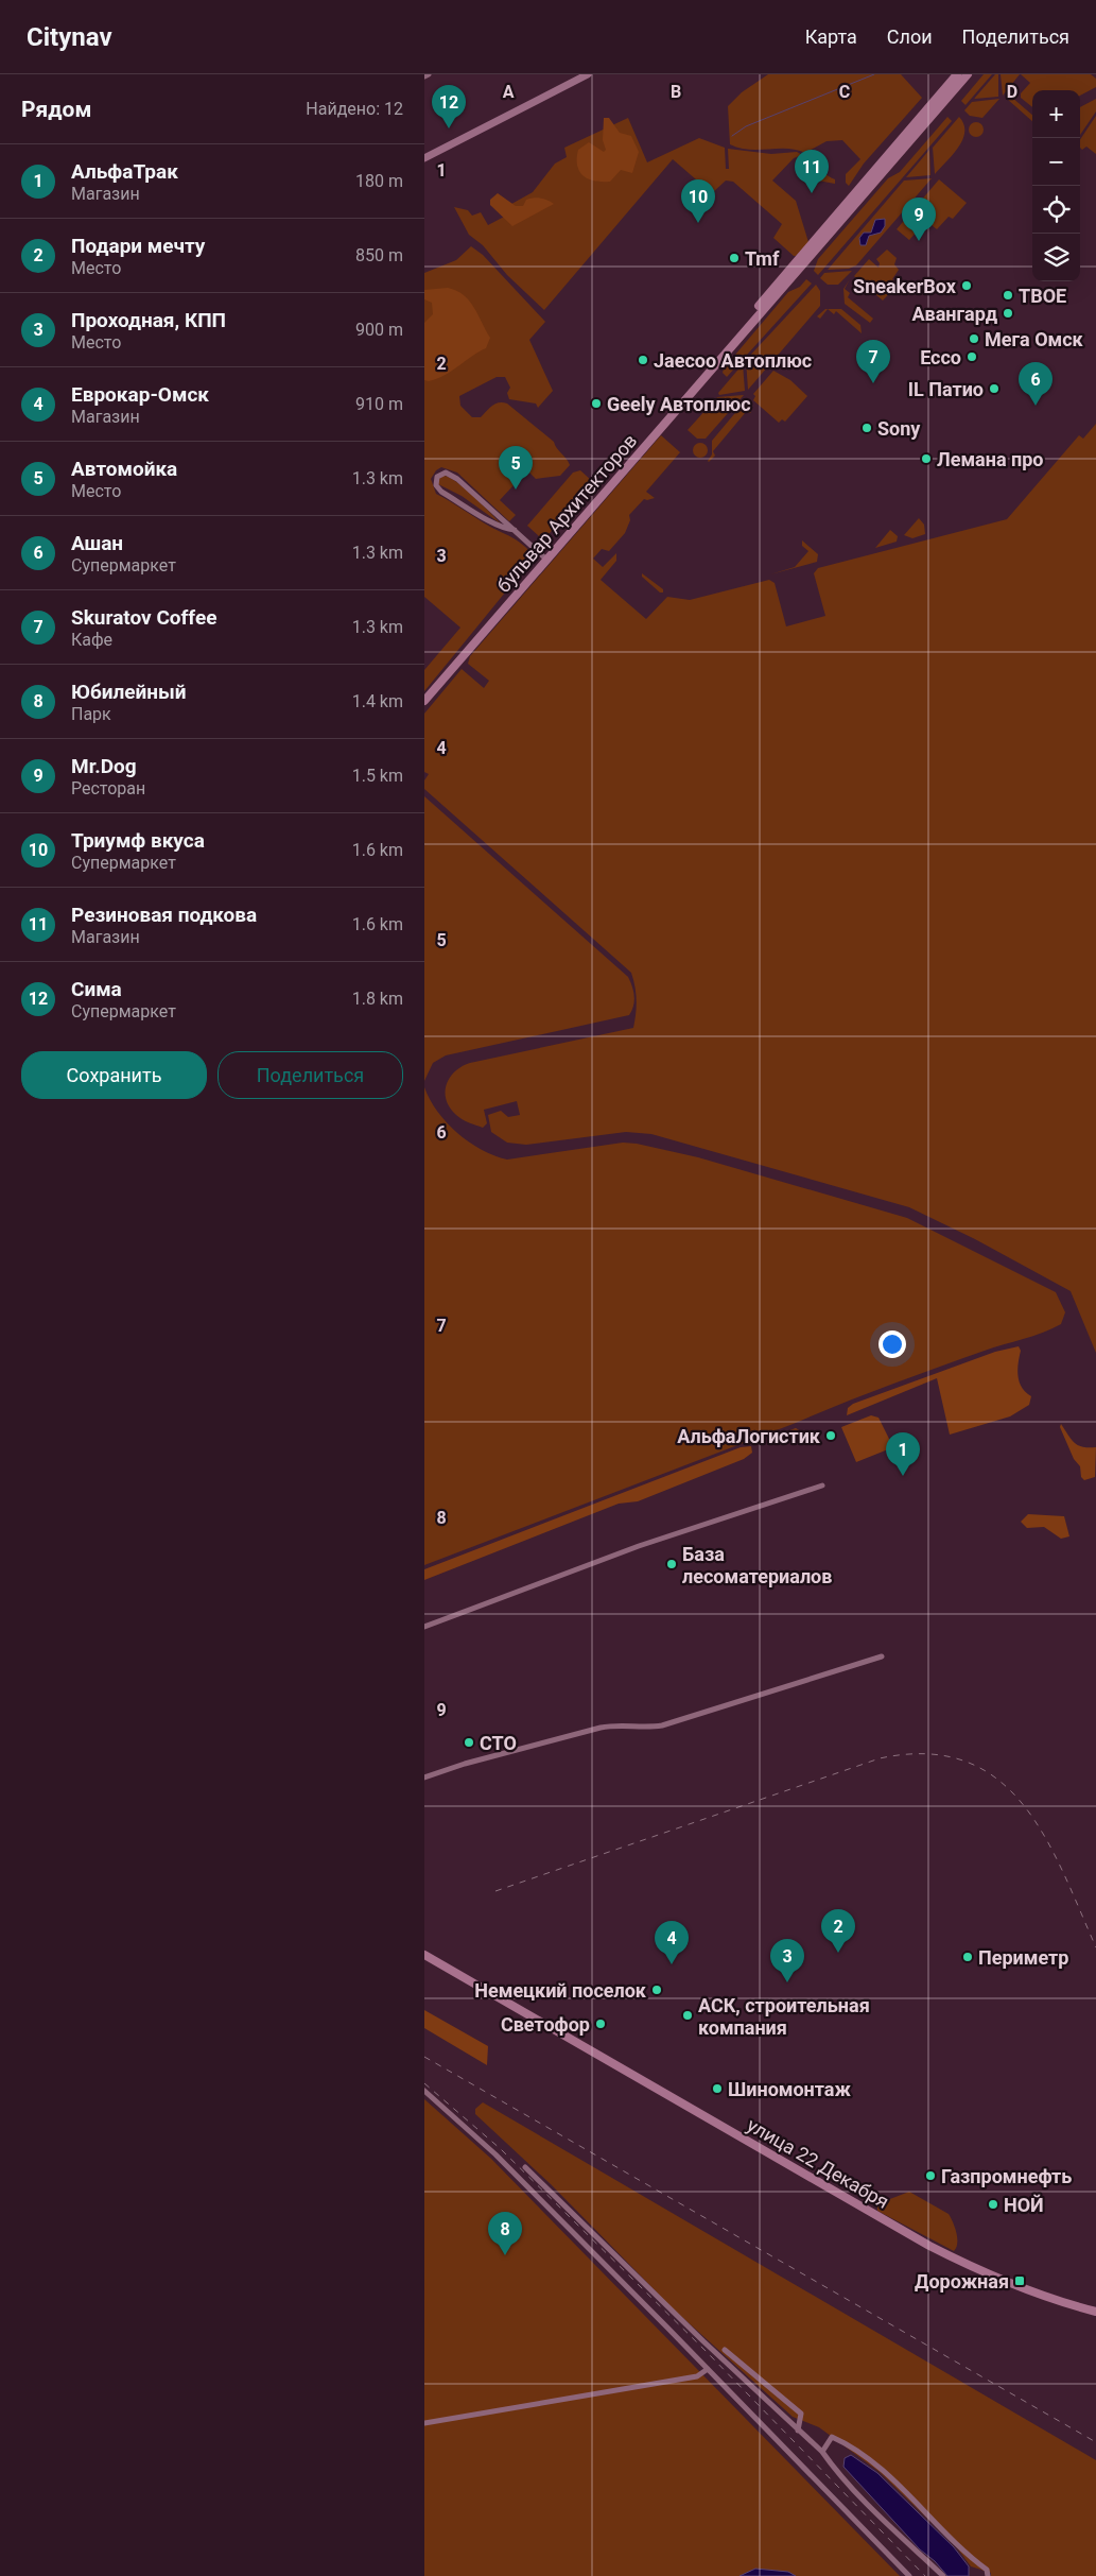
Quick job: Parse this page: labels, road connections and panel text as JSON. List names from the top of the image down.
{
  "streets": {
    "main road": ["бульвар Архитекторов", "улица 22 Декабря"]
  },
  "places": {
    "other": [
      "Tmf",
      "SneakerBox",
      "ТВОЕ",
      "Авангард",
      "Мега Омск",
      "Ecco",
      "Jaecoo Автоплюс",
      "IL Патио",
      "Geely Автоплюс",
      "Sony",
      "Лемана про",
      "АльфаЛогистик",
      "База лесоматериалов",
      "СТО",
      "Периметр",
      "Немецкий поселок",
      "АСК, строительная компания",
      "Светофор",
      "Шиномонтаж",
      "Газпромнефть",
      "НОЙ"
    ],
    "transit": ["Дорожная"]
  },
  "page": {
    "header": "Citynav",
    "nav": ["Карта", "Слои", "Поделиться"],
    "heading": ["Рядом", "Найдено: 12"],
    "pins": [
      "12",
      "11",
      "10",
      "9",
      "7",
      "6",
      "5",
      "1",
      "2",
      "4",
      "3",
      "8"
    ],
    "map_buttons": ["+", "−"],
    "list": [
      {
        "mark": "1",
        "name": "АльфаТрак",
        "note": "Магазин",
        "value": "180 m"
      },
      {
        "mark": "2",
        "name": "Подари мечту",
        "note": "Место",
        "value": "850 m"
      },
      {
        "mark": "3",
        "name": "Проходная, КПП",
        "note": "Место",
        "value": "900 m"
      },
      {
        "mark": "4",
        "name": "Еврокар-Омск",
        "note": "Магазин",
        "value": "910 m"
      },
      {
        "mark": "5",
        "name": "Автомойка",
        "note": "Место",
        "value": "1.3 km"
      },
      {
        "mark": "6",
        "name": "Ашан",
        "note": "Супермаркет",
        "value": "1.3 km"
      },
      {
        "mark": "7",
        "name": "Skuratov Coffee",
        "note": "Кафе",
        "value": "1.3 km"
      },
      {
        "mark": "8",
        "name": "Юбилейный",
        "note": "Парк",
        "value": "1.4 km"
      },
      {
        "mark": "9",
        "name": "Mr.Dog",
        "note": "Ресторан",
        "value": "1.5 km"
      },
      {
        "mark": "10",
        "name": "Триумф вкуса",
        "note": "Супермаркет",
        "value": "1.6 km"
      },
      {
        "mark": "11",
        "name": "Резиновая подкова",
        "note": "Магазин",
        "value": "1.6 km"
      },
      {
        "mark": "12",
        "name": "Сима",
        "note": "Супермаркет",
        "value": "1.8 km"
      }
    ],
    "buttons": ["Сохранить", "Поделиться"]
  },
  "grid": {
    "columns": [
      "A",
      "B",
      "C",
      "D"
    ],
    "rows": [
      "1",
      "2",
      "3",
      "4",
      "5",
      "6",
      "7",
      "8",
      "9"
    ]
  }
}
